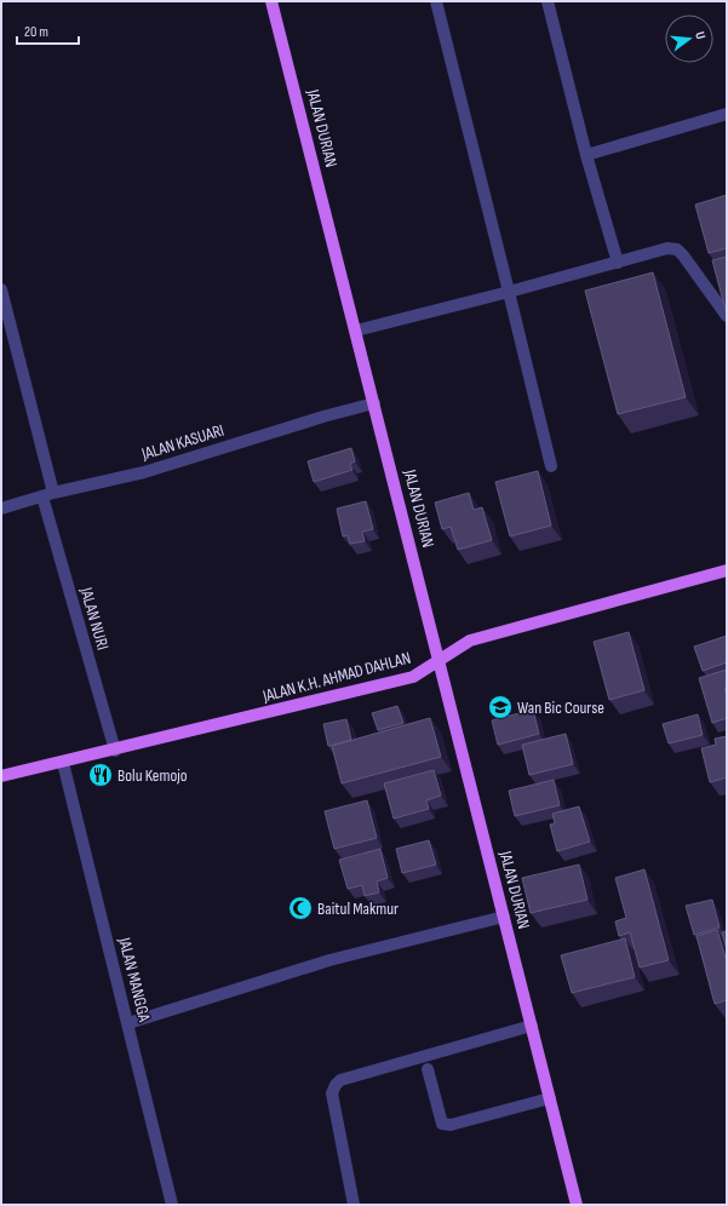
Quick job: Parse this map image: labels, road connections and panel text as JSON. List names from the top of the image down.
{
  "streets": {
    "main road": ["JALAN DURIAN", "JALAN K.H. AHMAD DAHLAN"],
    "street": ["JALAN KASUARI", "JALAN NURI", "JALAN MANGGA"]
  },
  "crossings": [
    ["JALAN DURIAN", "JALAN KASUARI"],
    ["JALAN DURIAN", "JALAN K.H. AHMAD DAHLAN"],
    ["JALAN KASUARI", "JALAN NURI"],
    ["JALAN NURI", "JALAN K.H. AHMAD DAHLAN"],
    ["JALAN K.H. AHMAD DAHLAN", "JALAN MANGGA"]
  ],
  "places": {
    "school or university": ["Wan Bic Course"],
    "restaurant": ["Bolu Kemojo"],
    "mosque": ["Baitul Makmur"]
  },
  "scale_bar": "20 m",
  "north": "right"
}
